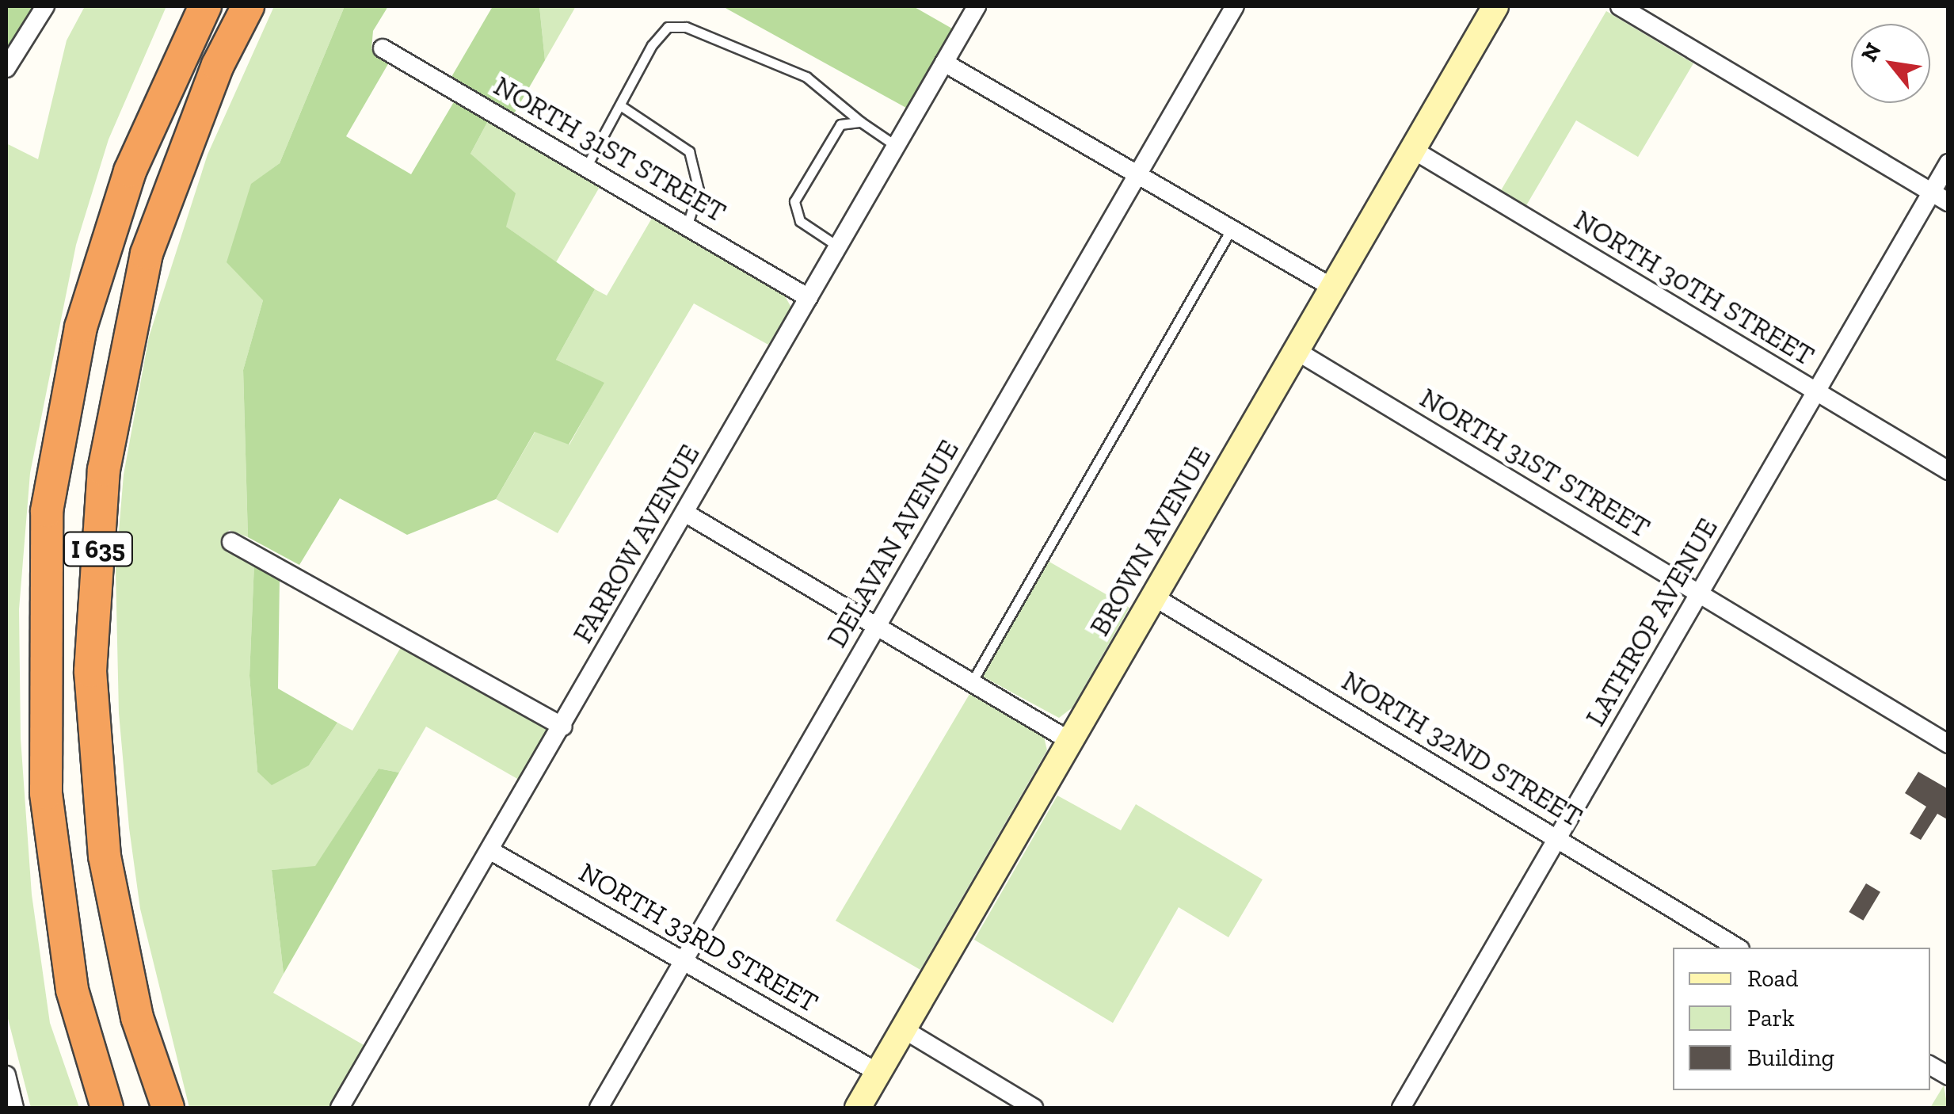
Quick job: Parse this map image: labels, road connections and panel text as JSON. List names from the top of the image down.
{
  "streets": {
    "highway": ["I 635"],
    "main road": ["BROWN AVENUE"],
    "street": [
      "NORTH 31ST STREET",
      "NORTH 30TH STREET",
      "FARROW AVENUE",
      "DELAVAN AVENUE",
      "LATHROP AVENUE",
      "NORTH 32ND STREET",
      "NORTH 33RD STREET"
    ]
  },
  "crossings": [
    ["NORTH 31ST STREET", "BROWN AVENUE"],
    ["NORTH 31ST STREET", "FARROW AVENUE"],
    ["NORTH 31ST STREET", "LATHROP AVENUE"],
    ["NORTH 30TH STREET", "BROWN AVENUE"],
    ["NORTH 30TH STREET", "LATHROP AVENUE"],
    ["BROWN AVENUE", "NORTH 32ND STREET"],
    ["BROWN AVENUE", "NORTH 33RD STREET"],
    ["FARROW AVENUE", "NORTH 33RD STREET"],
    ["DELAVAN AVENUE", "NORTH 33RD STREET"],
    ["LATHROP AVENUE", "NORTH 32ND STREET"]
  ],
  "legend": ["Road", "Park", "Building"],
  "north": "top left"
}
